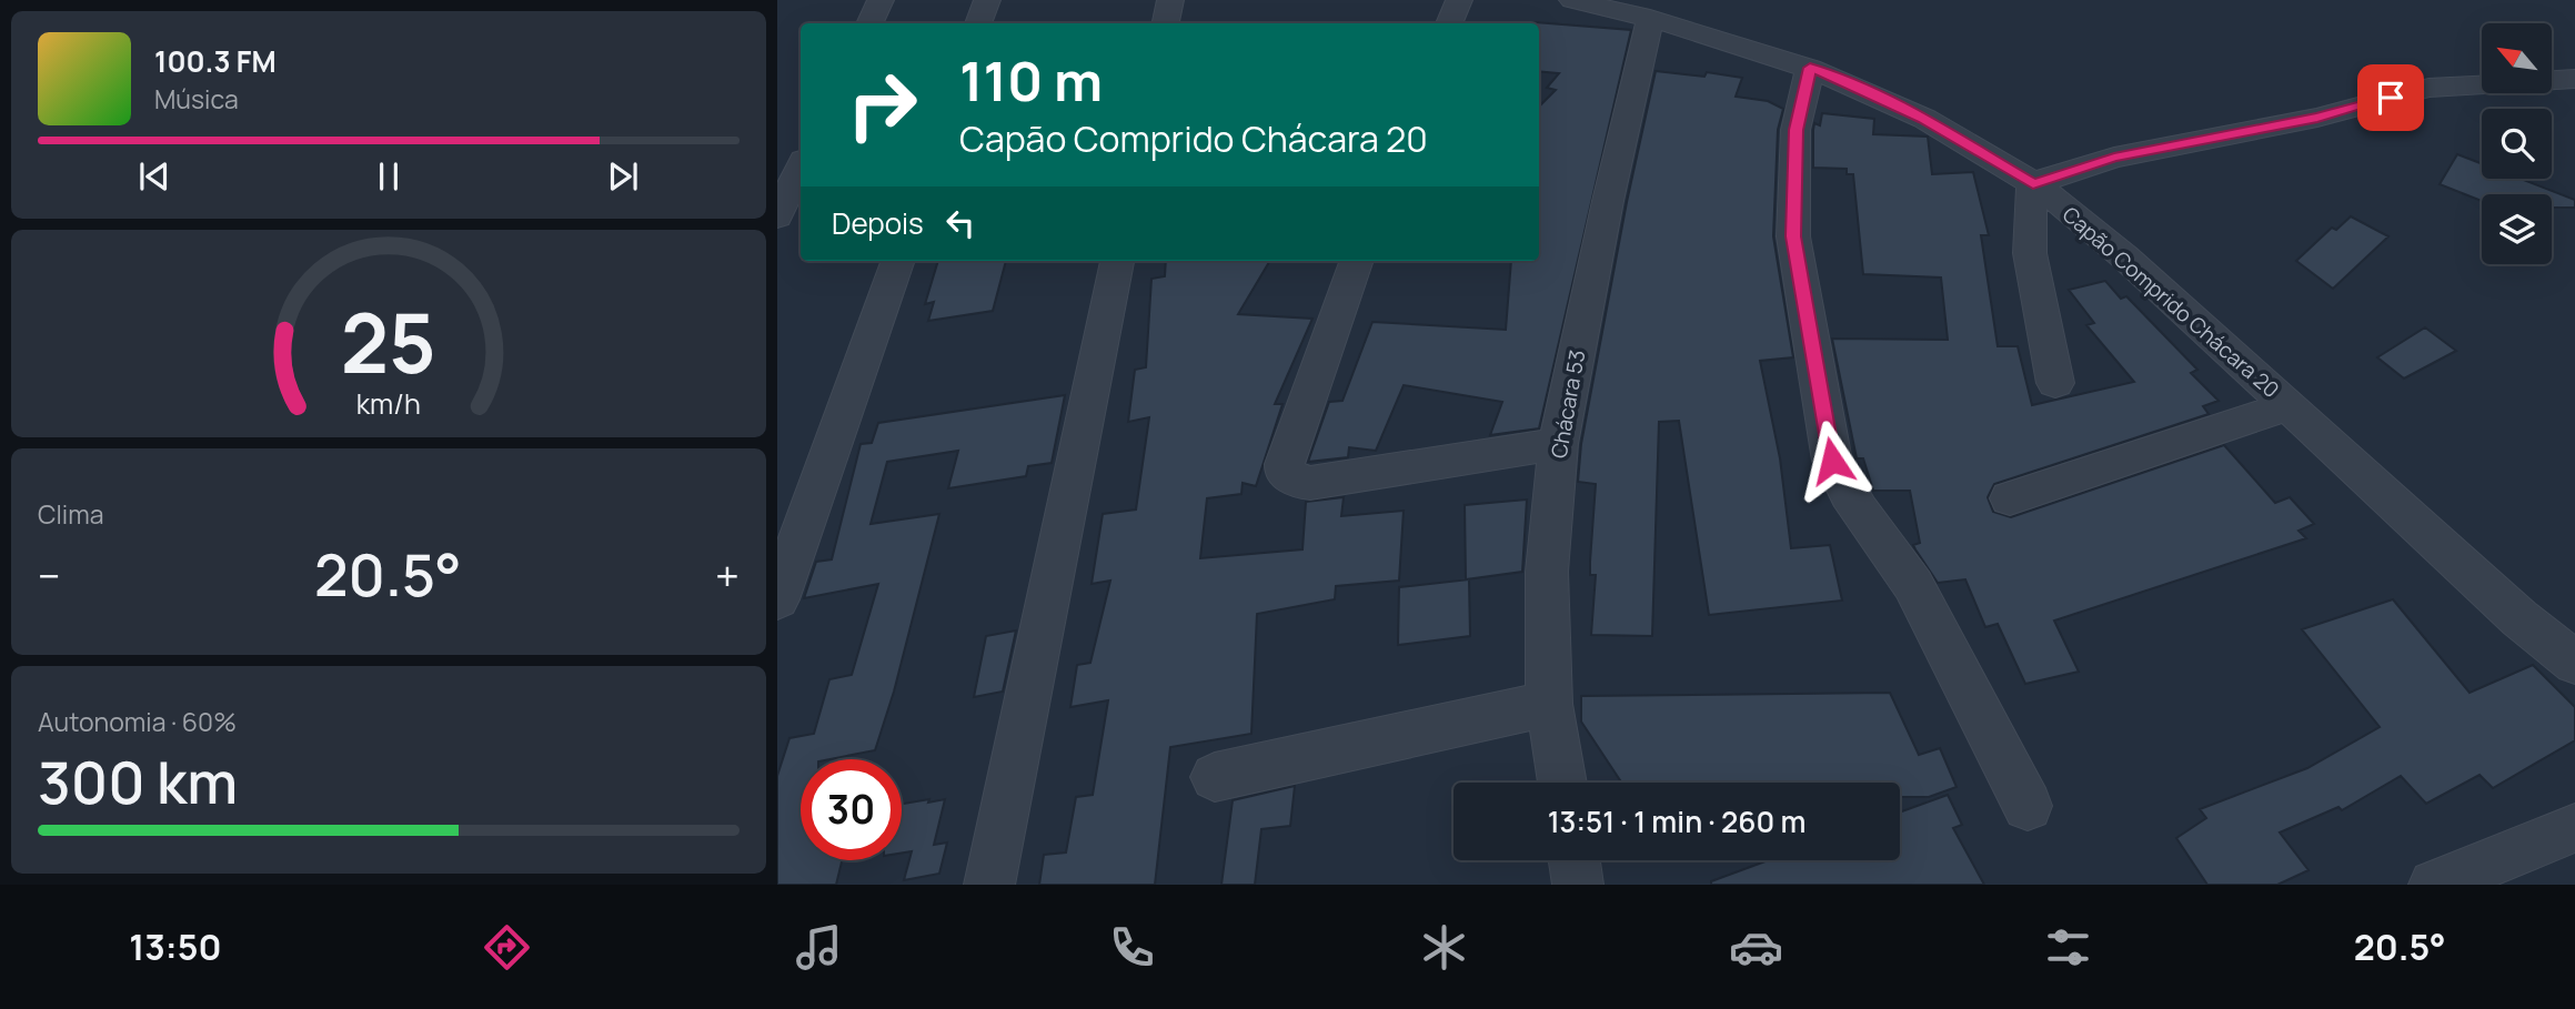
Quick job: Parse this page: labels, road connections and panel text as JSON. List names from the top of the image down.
{
  "streets": {
    "street": ["Capão Comprido Chácara 20", "Chácara 53"]
  },
  "crossings": [
    ["Capão Comprido Chácara 20", "Chácara 53"]
  ],
  "north": "top left",
  "page": {
    "turn": ["110 m", "Capão Comprido Chácara 20"],
    "song": ["100.3 FM", "Música"],
    "then": "Depois",
    "tile": [
      "Clima",
      ["Autonomia · 60%", "300 km"]
    ],
    "heat": ["−", "20.5°", "+"],
    "limit": "30",
    "trip": "13:51 · 1 min · 260 m",
    "tabs": ["13:50", "20.5°"],
    "gauge": ["25", "km/h"]
  }
}
